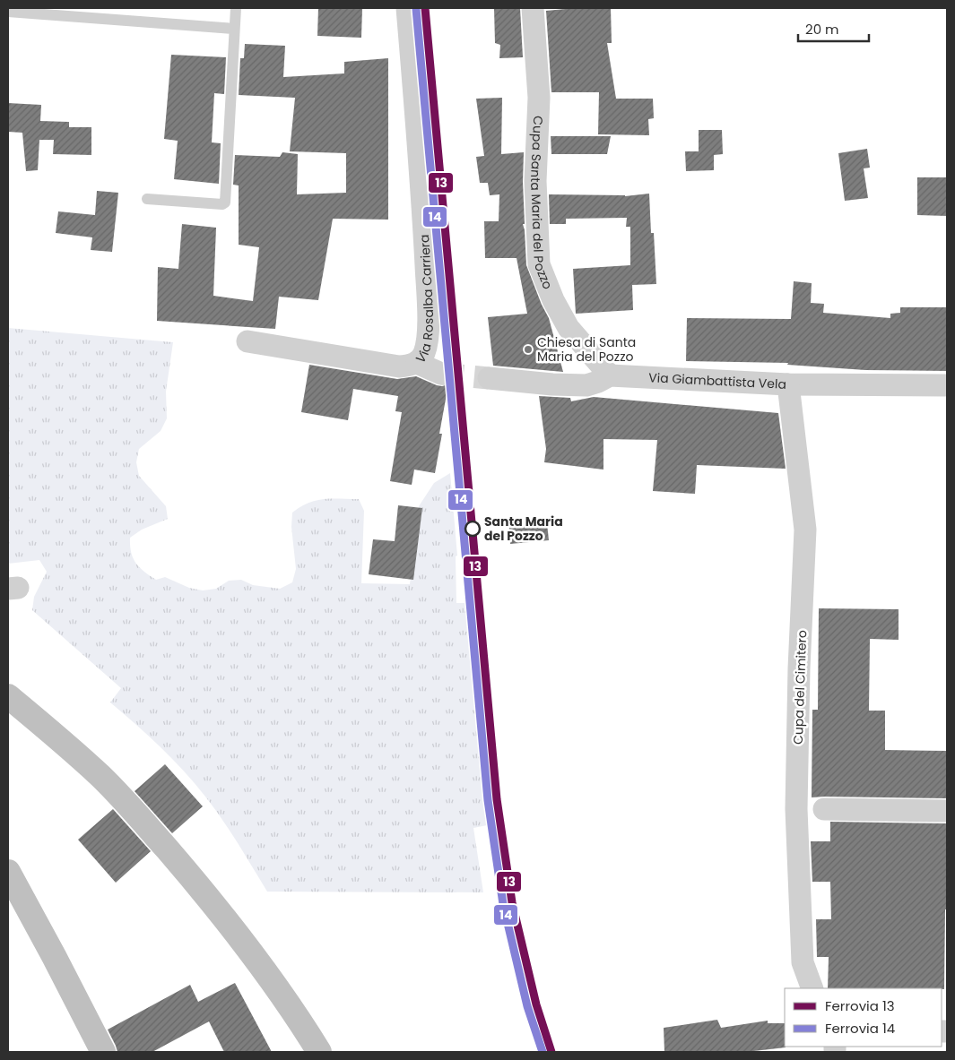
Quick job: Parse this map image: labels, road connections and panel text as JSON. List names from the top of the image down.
{
  "streets": {
    "street": [
      "Cupa Santa Maria del Pozzo",
      "Via Rosalba Carriera",
      "Via Giambattista Vela",
      "Cupa del Cimitero"
    ]
  },
  "crossings": [
    ["Cupa Santa Maria del Pozzo", "Via Giambattista Vela"],
    ["Via Giambattista Vela", "Cupa del Cimitero"]
  ],
  "places": ["Chiesa di Santa Maria del Pozzo", "Santa Maria del Pozzo"],
  "lines": ["rail line 13", "rail line 14"],
  "legend": ["Ferrovia 13", "Ferrovia 14"],
  "scale_bar": "20 m"
}
